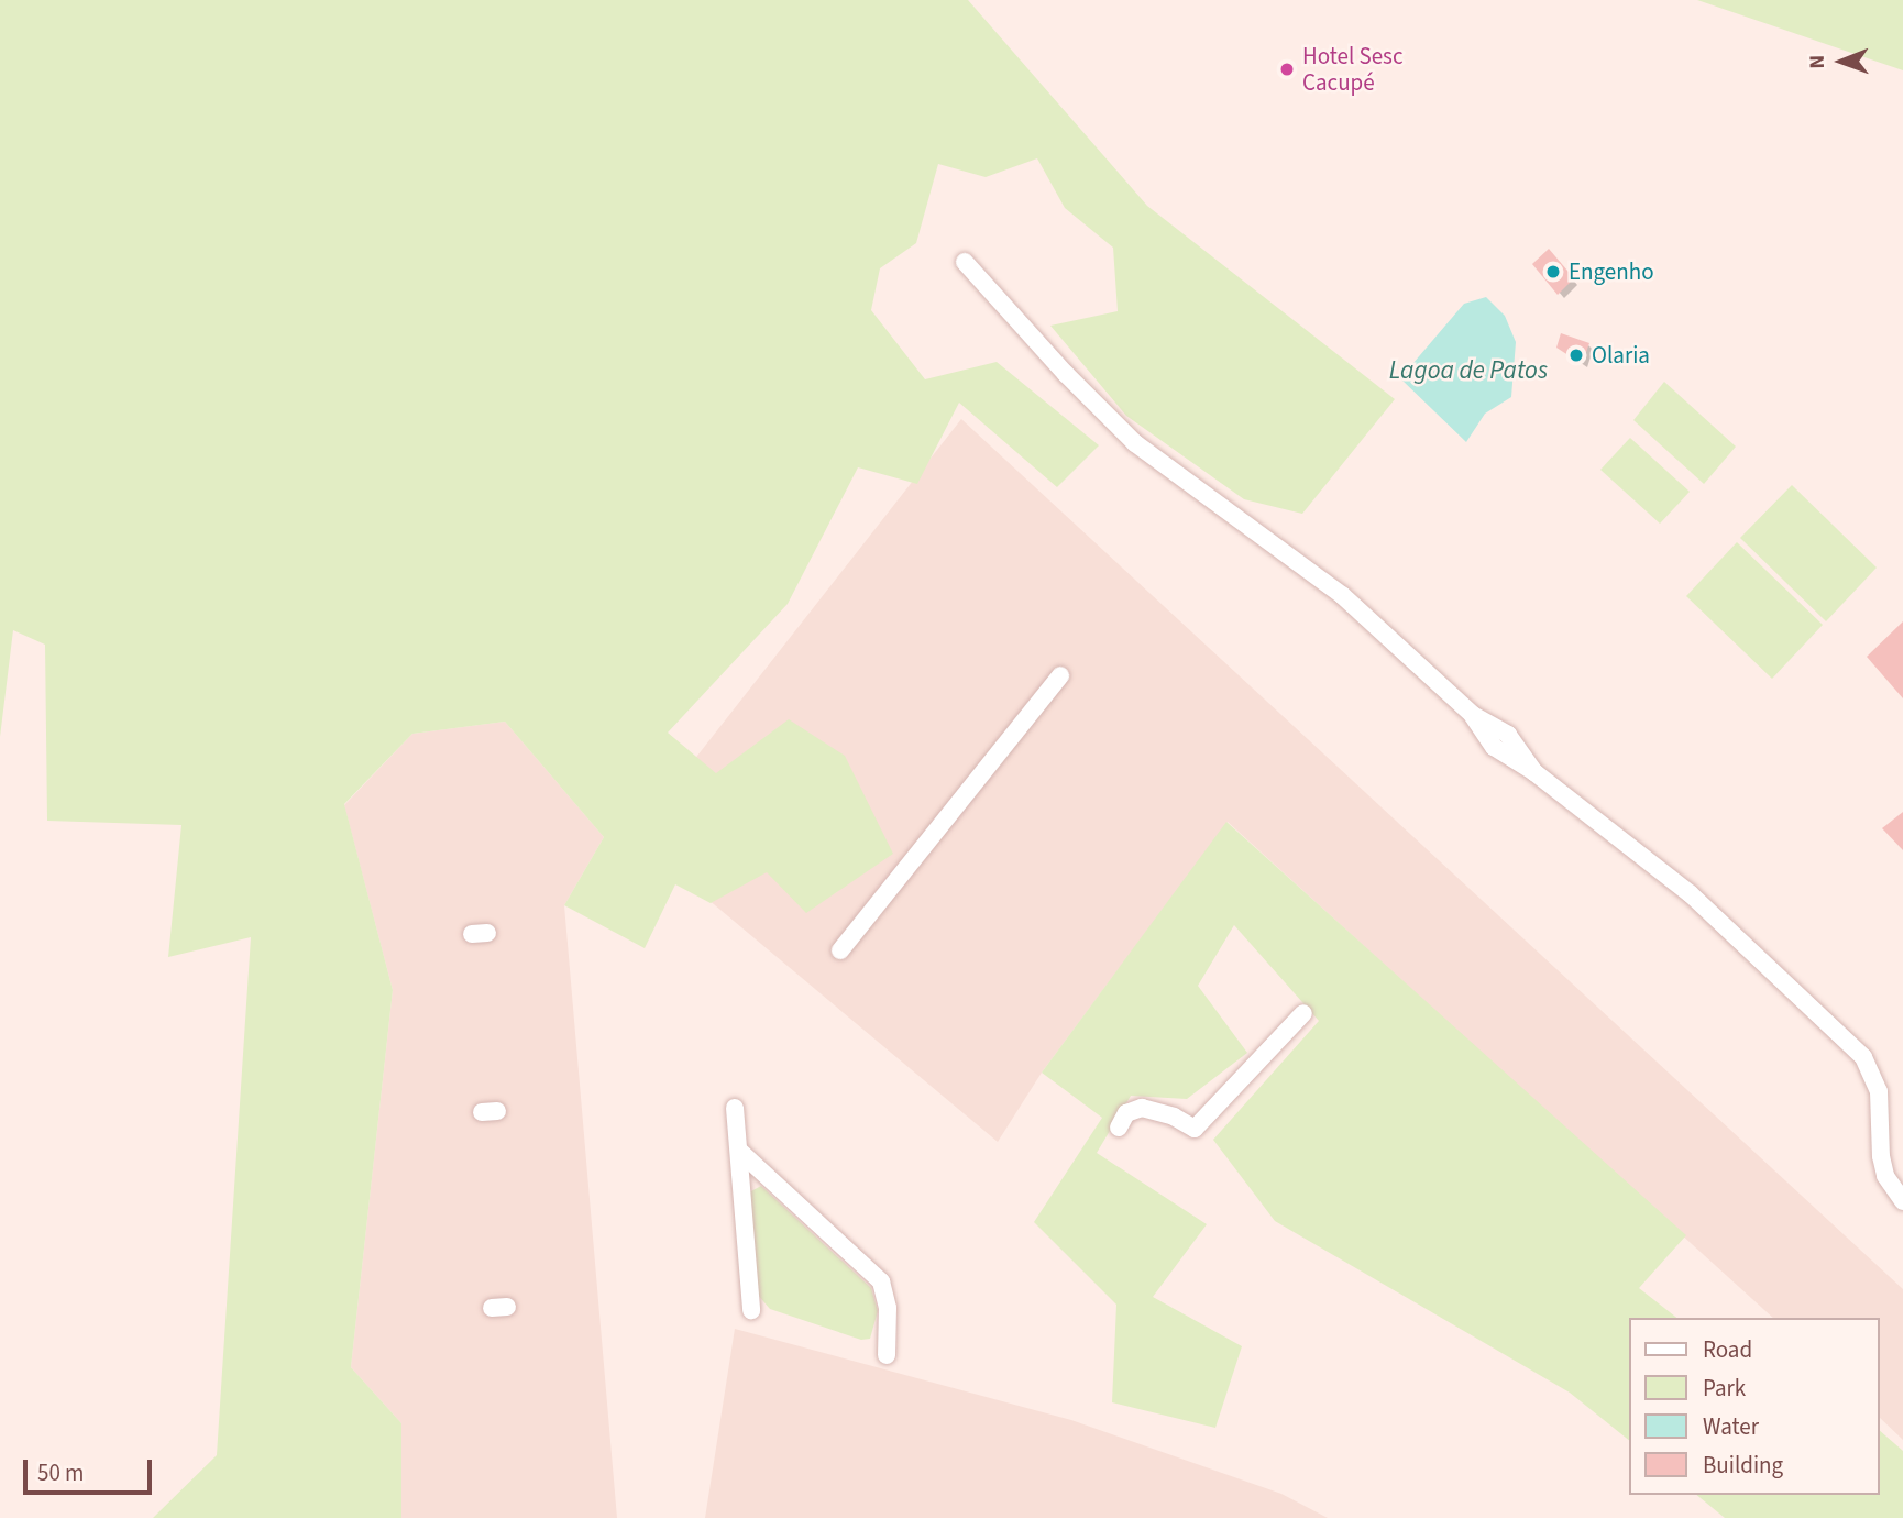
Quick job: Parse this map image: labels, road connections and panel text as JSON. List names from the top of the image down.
{
  "water": ["Lagoa de Patos"],
  "places": ["Hotel Sesc Cacupé", "Engenho", "Olaria"],
  "legend": [
    "Road",
    "Park",
    "Water",
    "Building"
  ],
  "scale_bar": "50 m",
  "north": "left"
}
